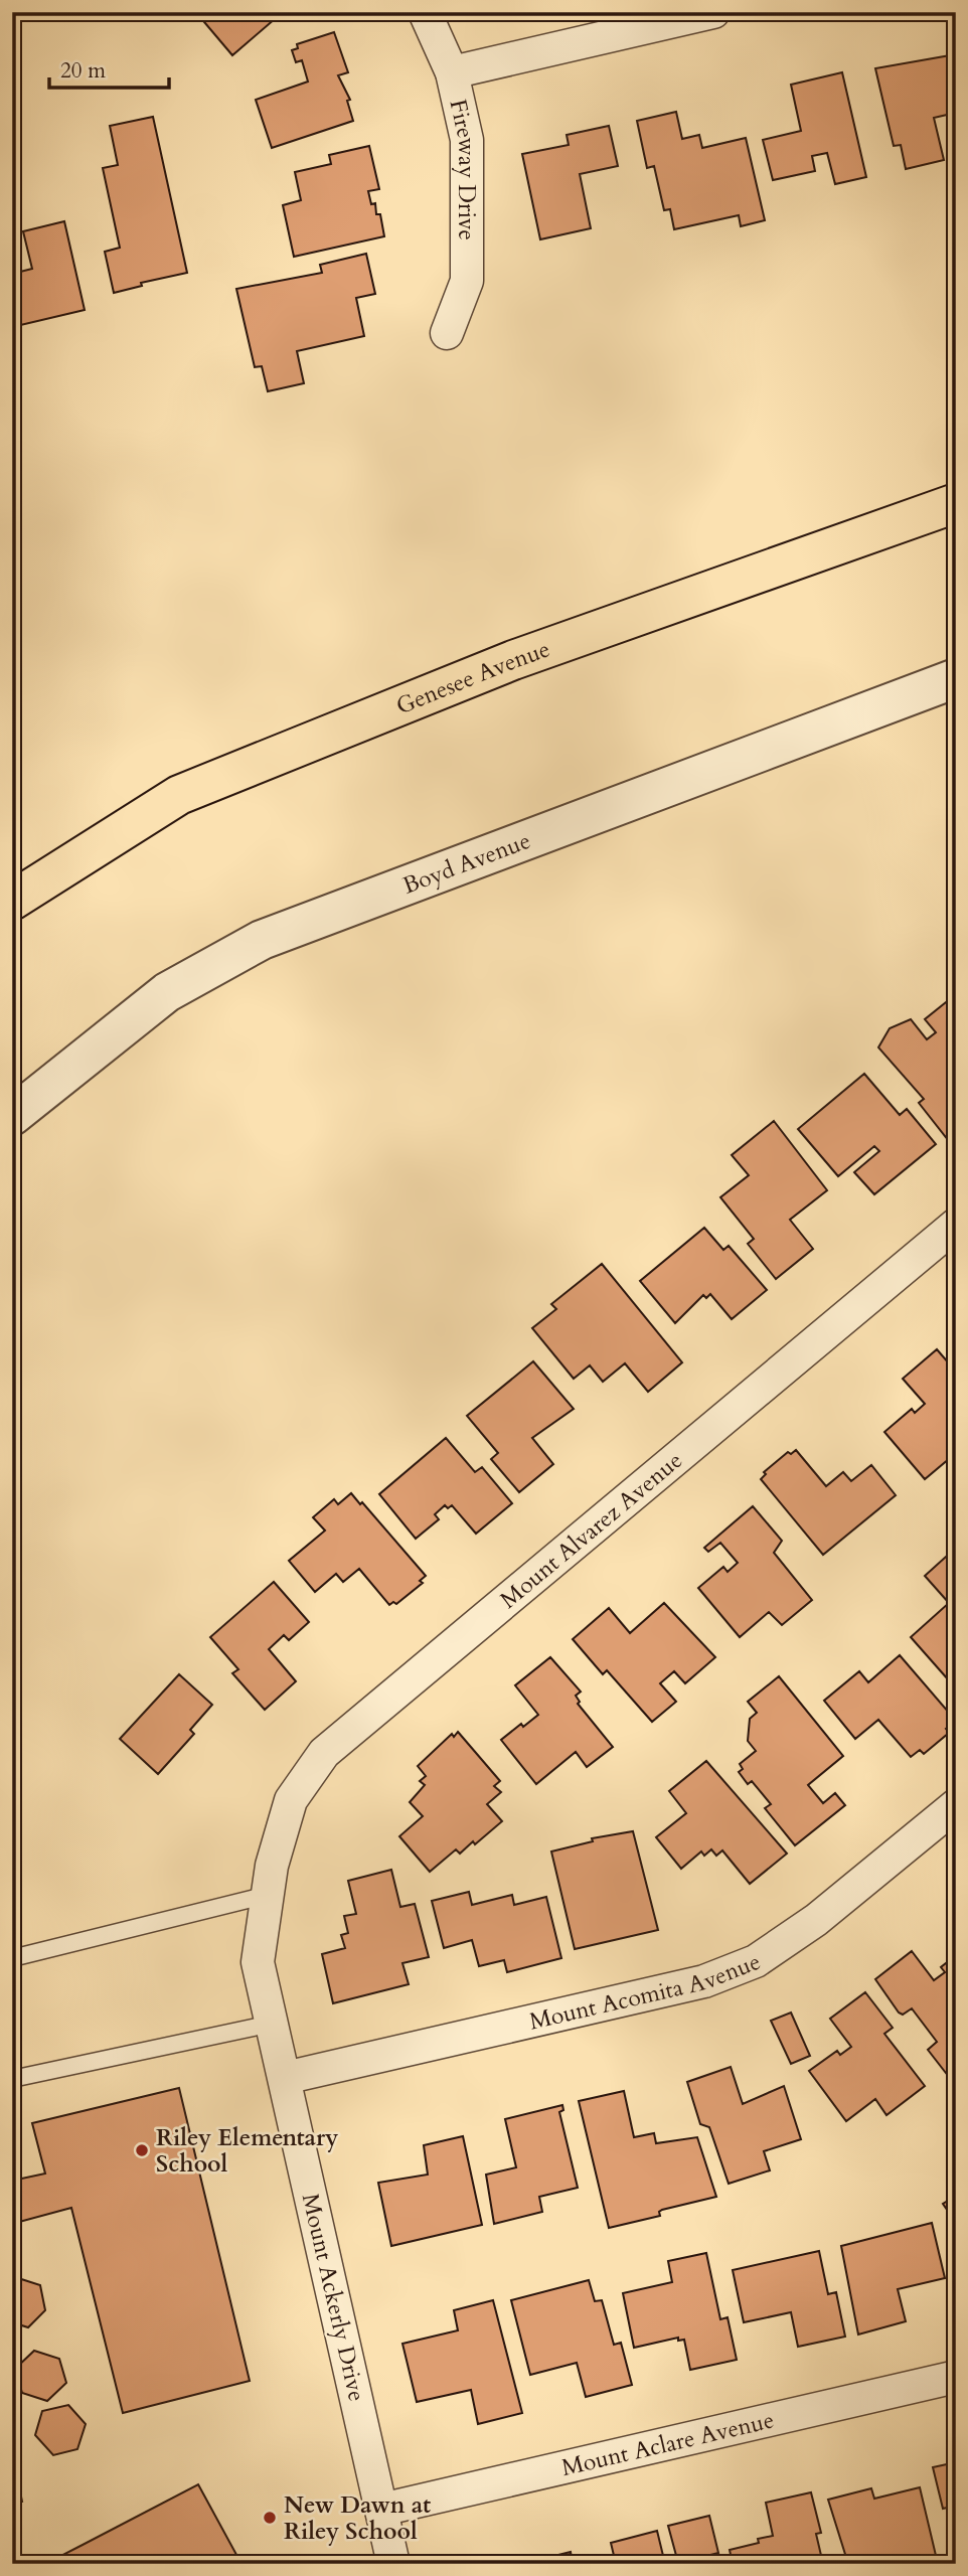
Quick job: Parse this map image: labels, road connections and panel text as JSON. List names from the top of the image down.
{
  "streets": {
    "main road": ["Genesee Avenue"],
    "street": [
      "Fireway Drive",
      "Boyd Avenue",
      "Mount Alvarez Avenue",
      "Mount Acomita Avenue",
      "Mount Ackerly Drive",
      "Mount Aclare Avenue"
    ]
  },
  "crossings": [
    ["Mount Alvarez Avenue", "Mount Ackerly Drive"],
    ["Mount Acomita Avenue", "Mount Ackerly Drive"],
    ["Mount Ackerly Drive", "Mount Aclare Avenue"]
  ],
  "places": ["Riley Elementary School", "New Dawn at Riley School"],
  "scale_bar": "20 m"
}
